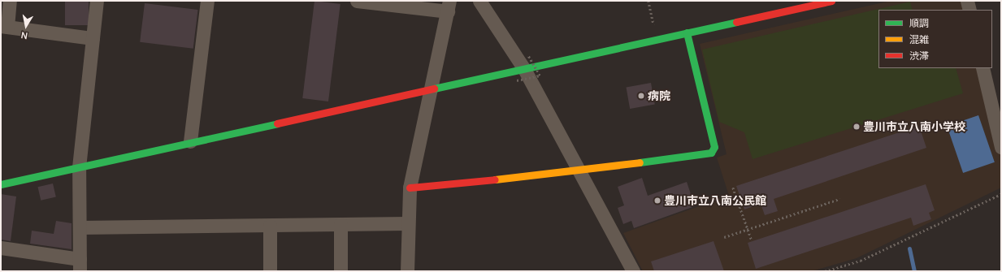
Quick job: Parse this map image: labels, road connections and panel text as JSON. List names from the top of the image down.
{
  "places": ["病院", "豊川市立八南小学校", "豊川市立八南公民館"],
  "legend": ["順調", "混雑", "渋滞"],
  "north": "bottom"
}
